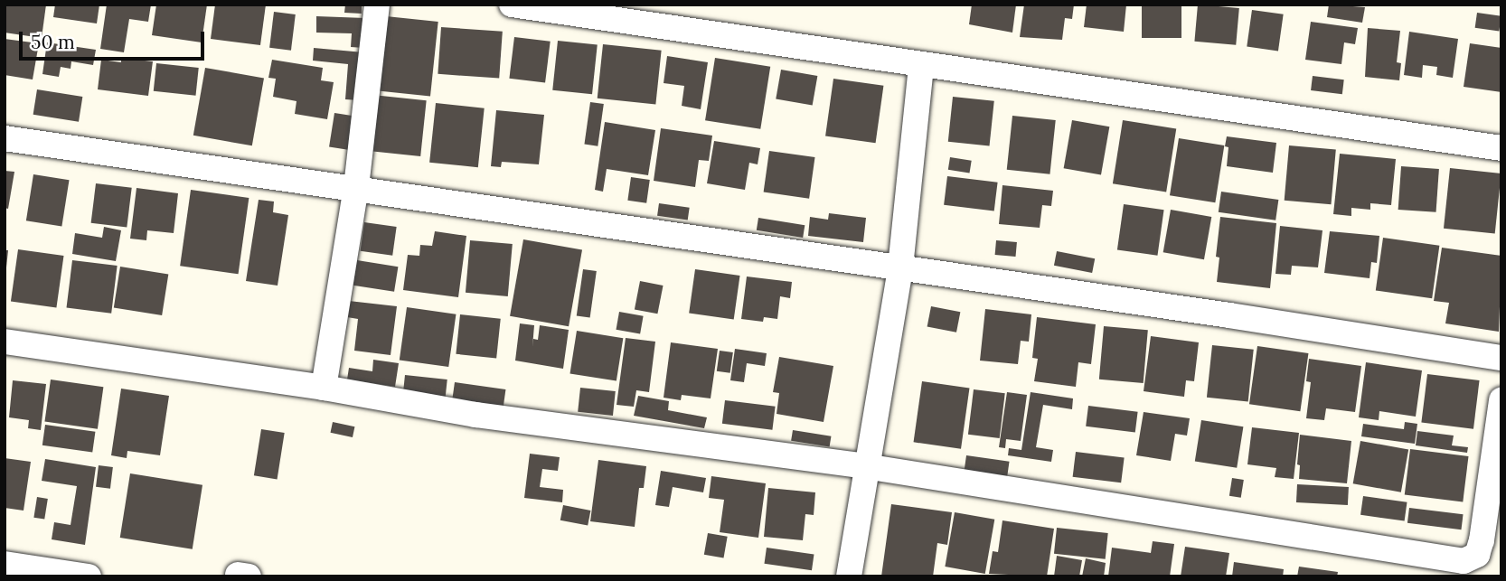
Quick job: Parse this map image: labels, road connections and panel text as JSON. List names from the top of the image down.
{
  "scale_bar": "50 m"
}
